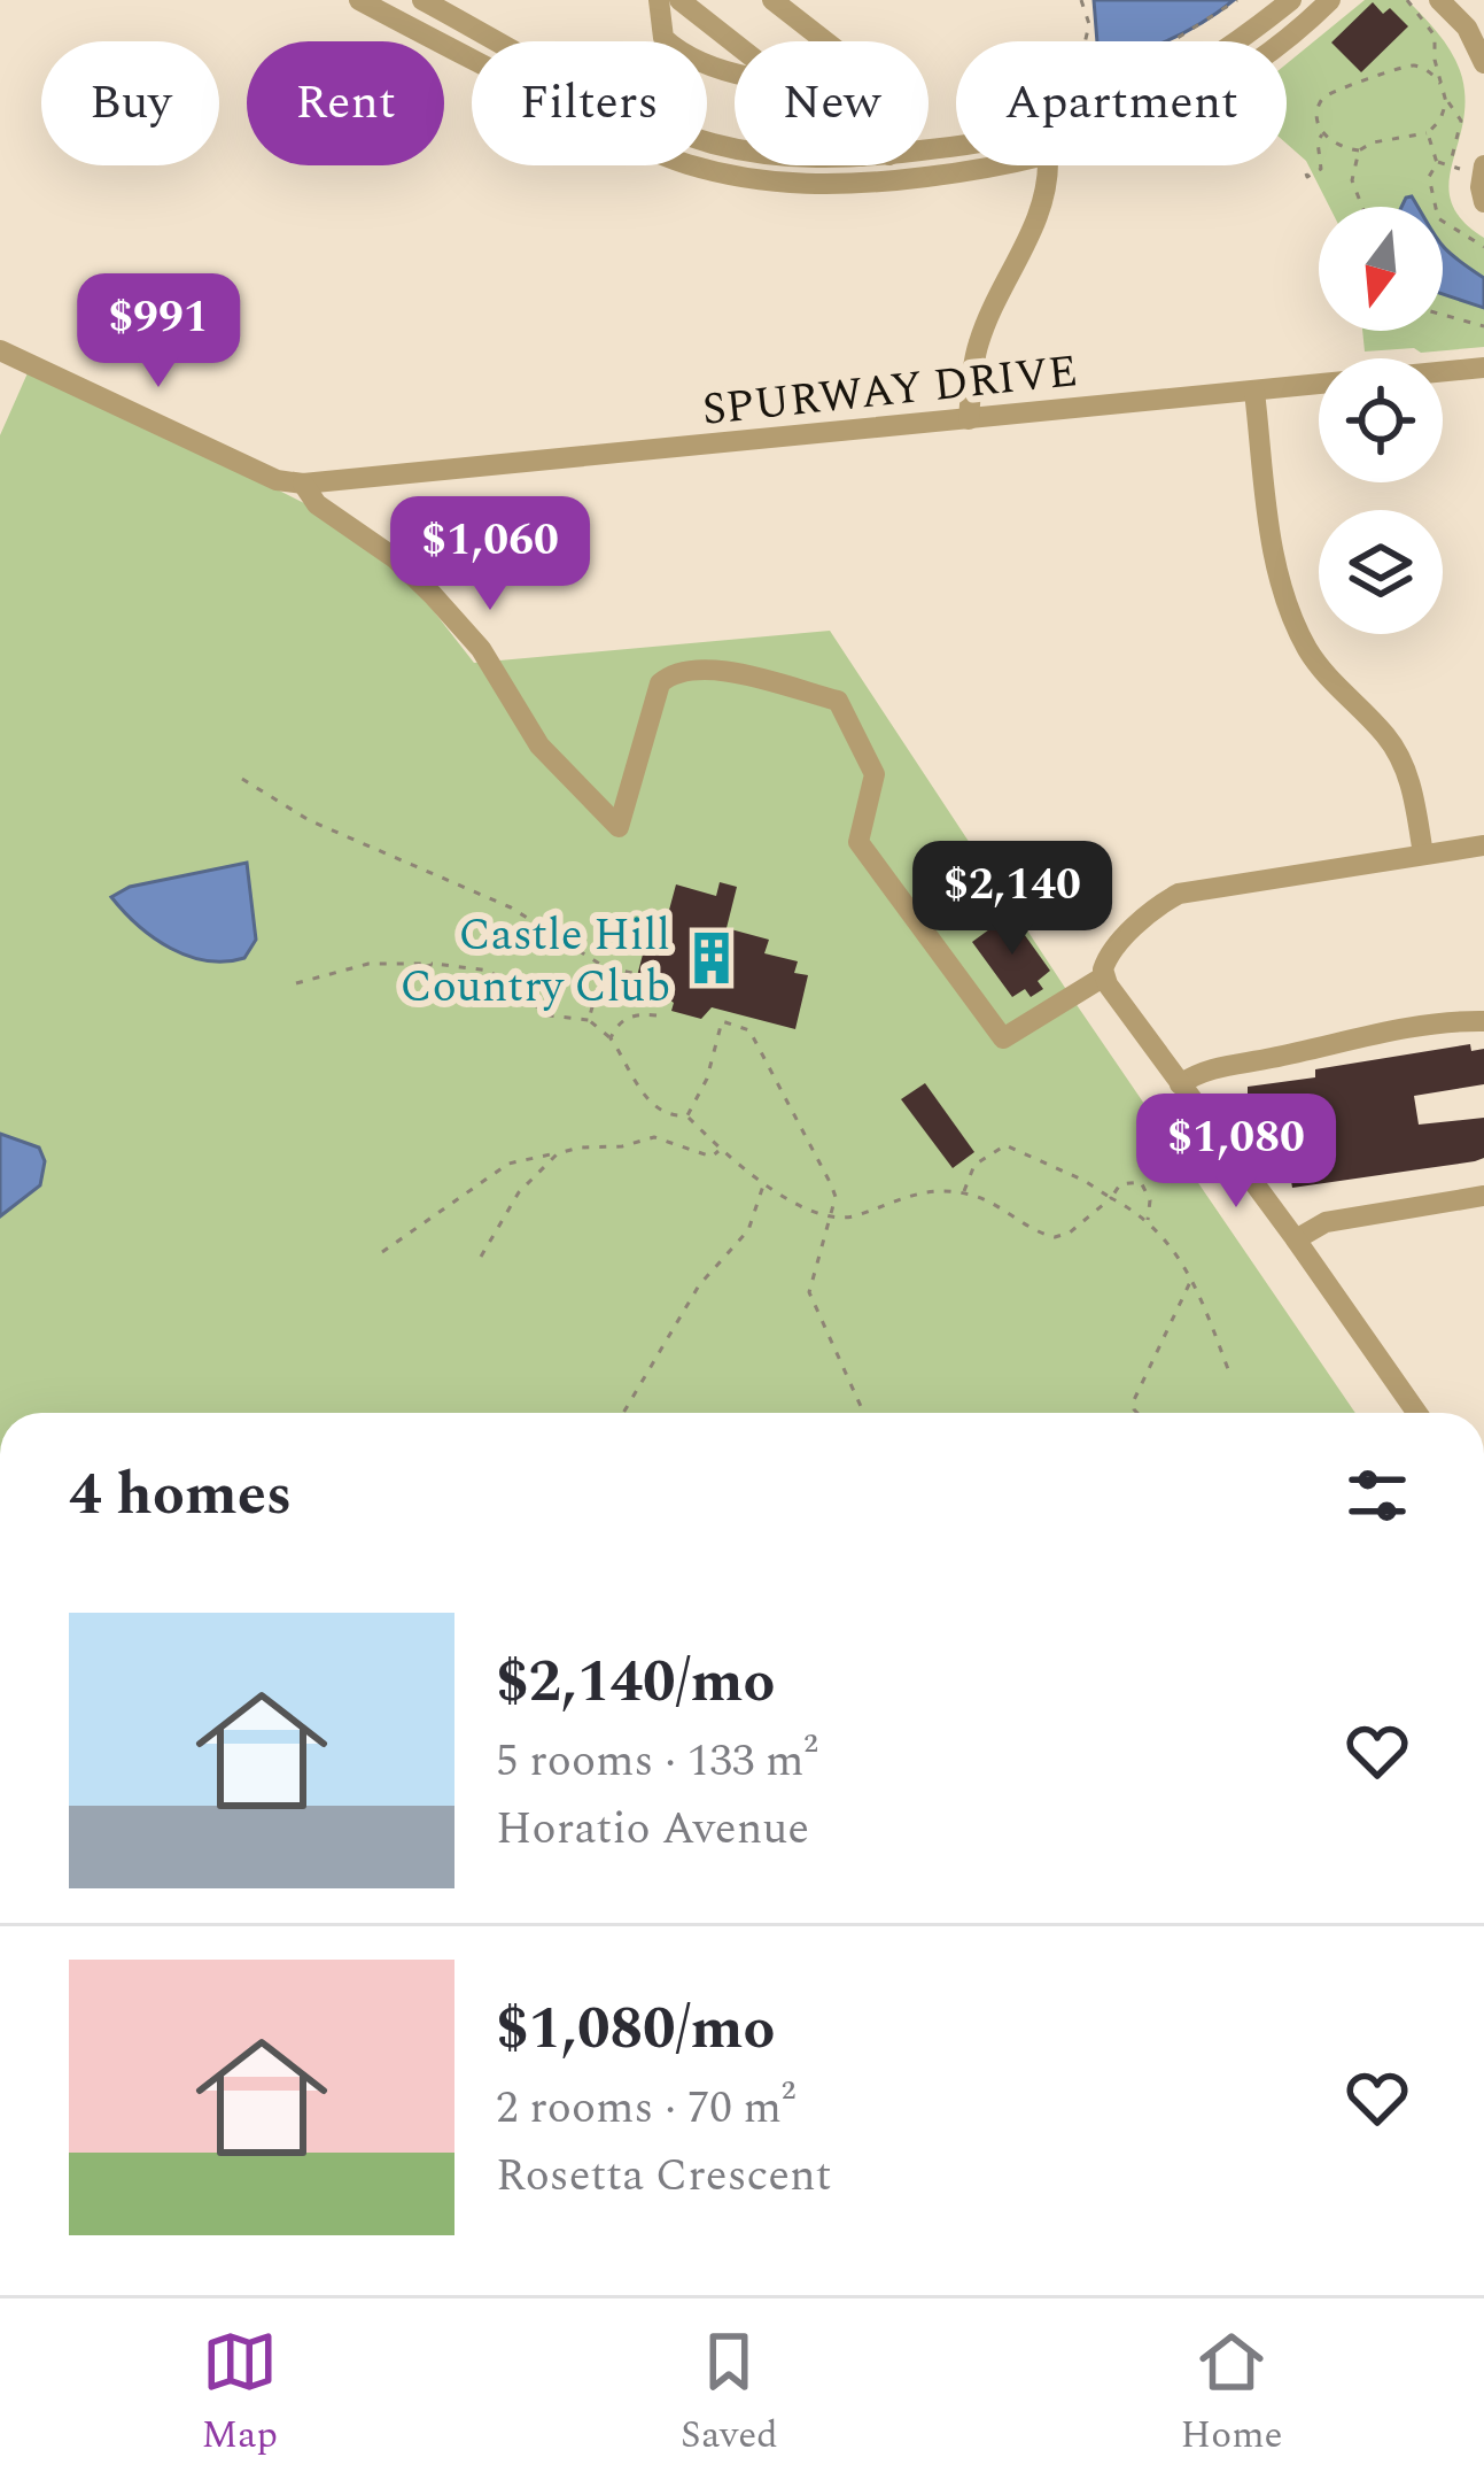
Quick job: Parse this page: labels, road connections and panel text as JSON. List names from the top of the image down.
{
  "streets": {
    "street": ["SPURWAY DRIVE"]
  },
  "places": {
    "building": ["Castle Hill Country Club"]
  },
  "north": "bottom",
  "page": {
    "chip": [
      "Buy",
      "Rent",
      "Filters",
      "New",
      "Apartment"
    ],
    "price": [
      "$991",
      "$1,060",
      "$2,140",
      "$1,080"
    ],
    "heading": "4 homes",
    "list": [
      {
        "name": "$2,140/mo",
        "note": "5 rooms · 133 m² · Horatio Avenue"
      },
      {
        "name": "$1,080/mo",
        "note": "2 rooms · 70 m² · Rosetta Crescent"
      }
    ],
    "tabs": ["Map", "Saved", "Home"]
  }
}
